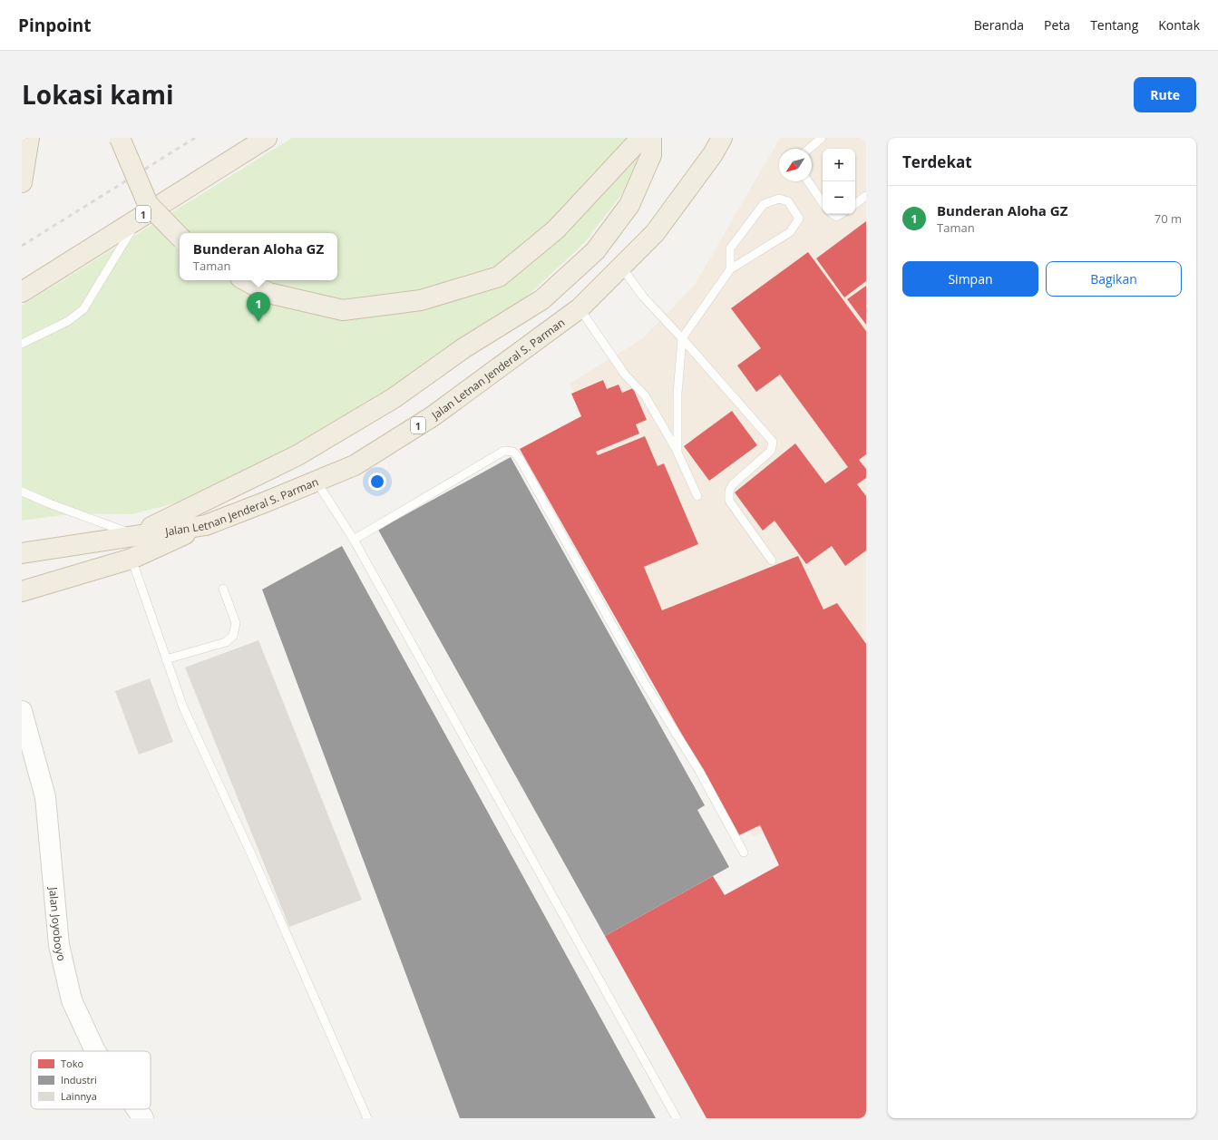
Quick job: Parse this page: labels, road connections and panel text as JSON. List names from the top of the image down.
{
  "streets": {
    "highway": ["1", "Jalan Letnan Jenderal S. Parman"],
    "street": ["Jalan Joyoboyo"]
  },
  "legend": ["Toko", "Industri", "Lainnya"],
  "north": "bottom left",
  "page": {
    "header": "Pinpoint",
    "nav": [
      "Beranda",
      "Peta",
      "Tentang",
      "Kontak"
    ],
    "title": "Lokasi kami",
    "buttons": [
      "Rute",
      ["Simpan", "Bagikan"]
    ],
    "heading": "Terdekat",
    "map_buttons": ["+", "−"],
    "list": [
      {
        "mark": "1",
        "name": "Bunderan Aloha GZ",
        "note": "Taman",
        "value": "70 m"
      }
    ],
    "popup": ["Bunderan Aloha GZ", "Taman"],
    "pins": "1"
  }
}
